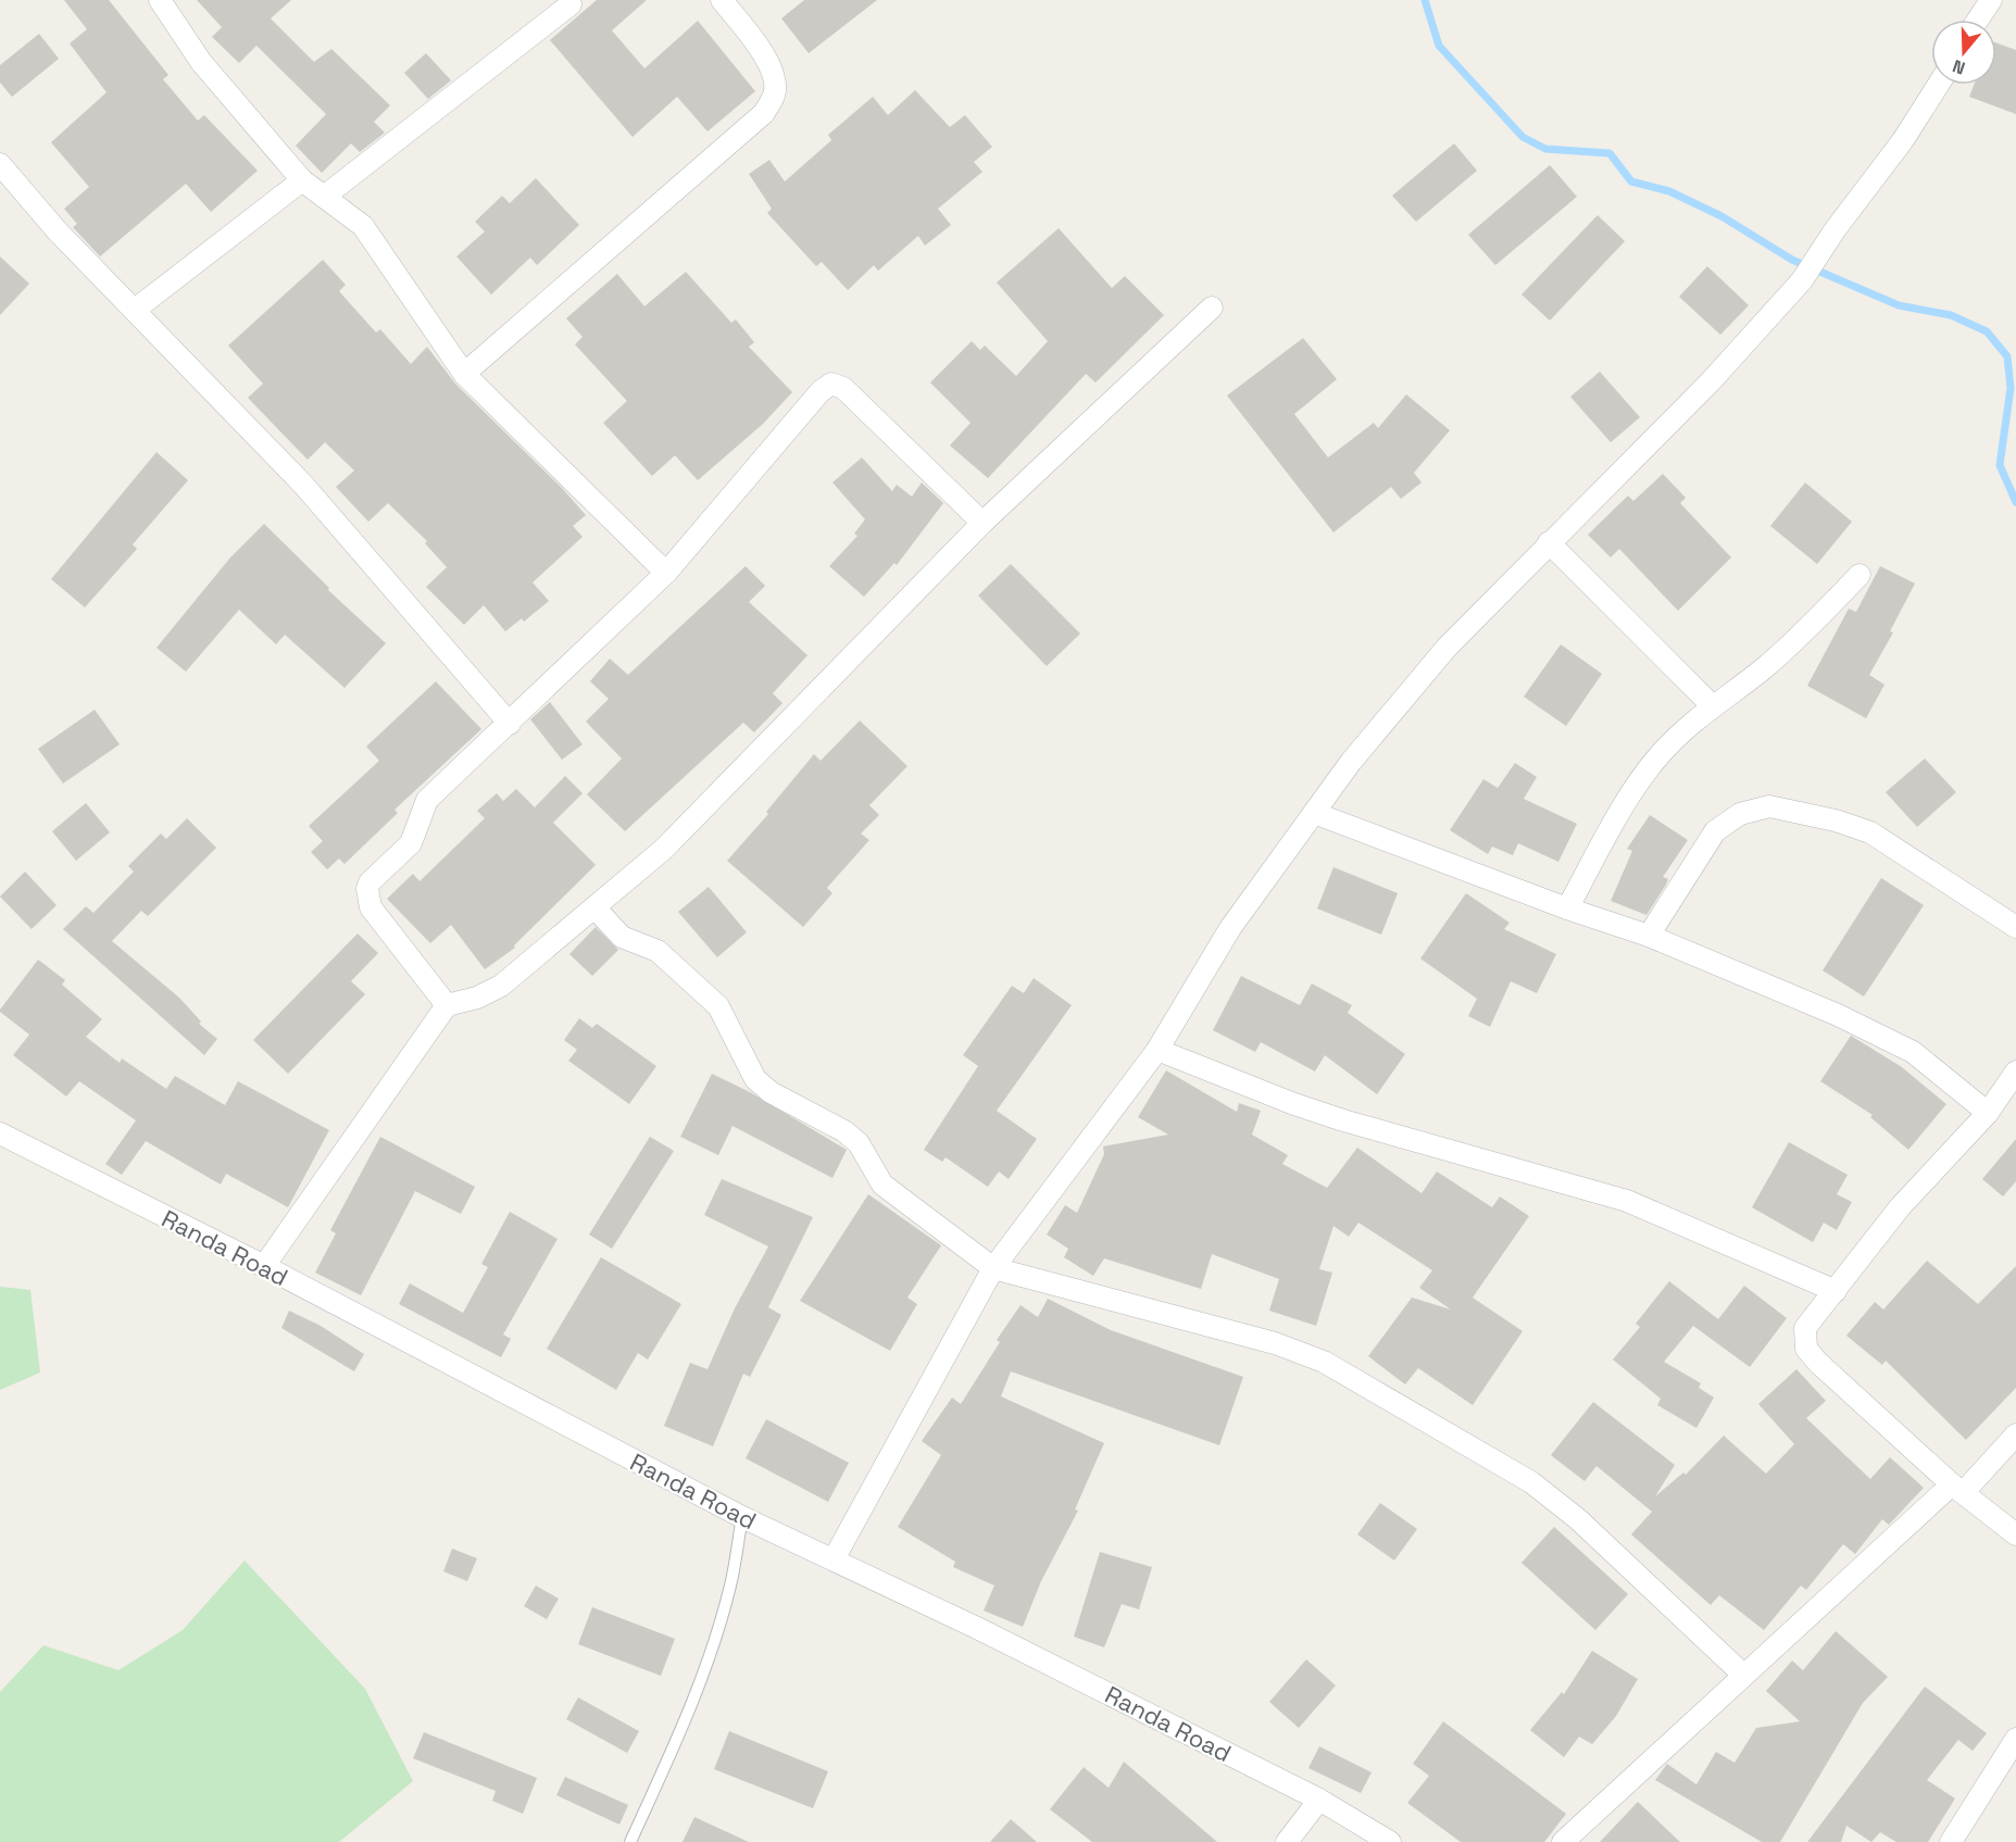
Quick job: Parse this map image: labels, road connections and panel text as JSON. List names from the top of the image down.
{
  "streets": {
    "street": ["Randa Road"]
  },
  "north": "bottom"
}
